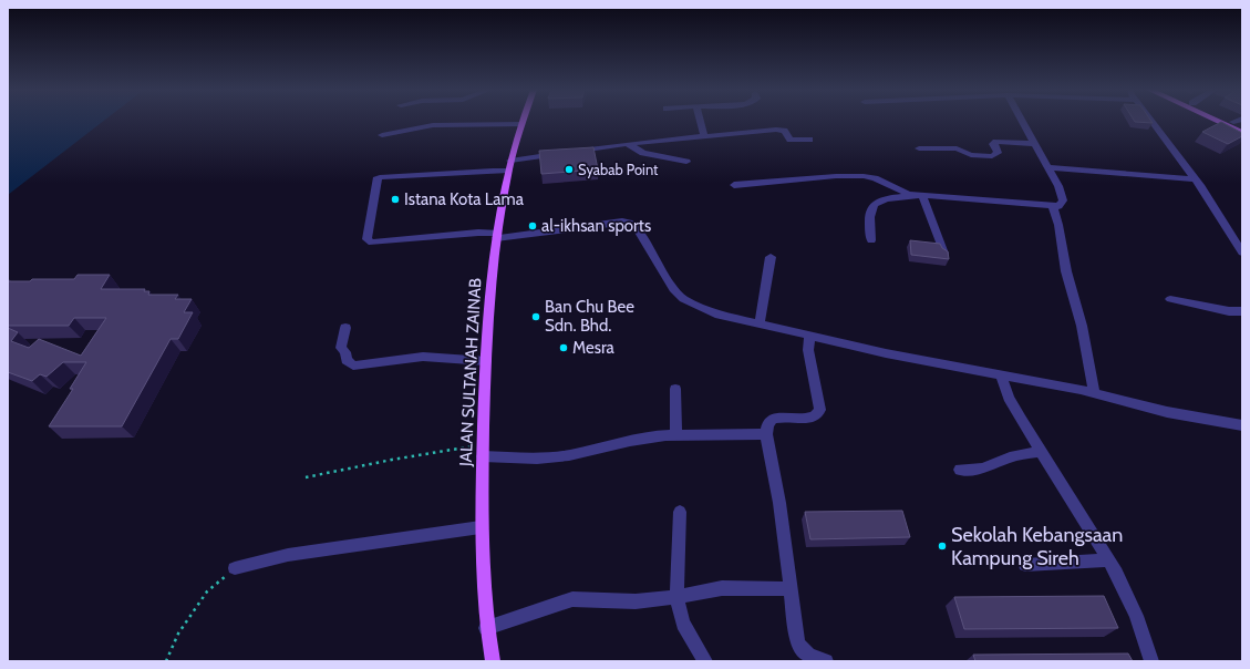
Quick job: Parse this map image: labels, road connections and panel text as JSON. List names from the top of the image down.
{
  "streets": {
    "main road": ["JALAN SULTANAH ZAINAB"]
  },
  "places": [
    "Syabab Point",
    "Istana Kota Lama",
    "al-ikhsan sports",
    "Ban Chu Bee Sdn. Bhd.",
    "Mesra",
    "Sekolah Kebangsaan Kampung Sireh"
  ]
}
